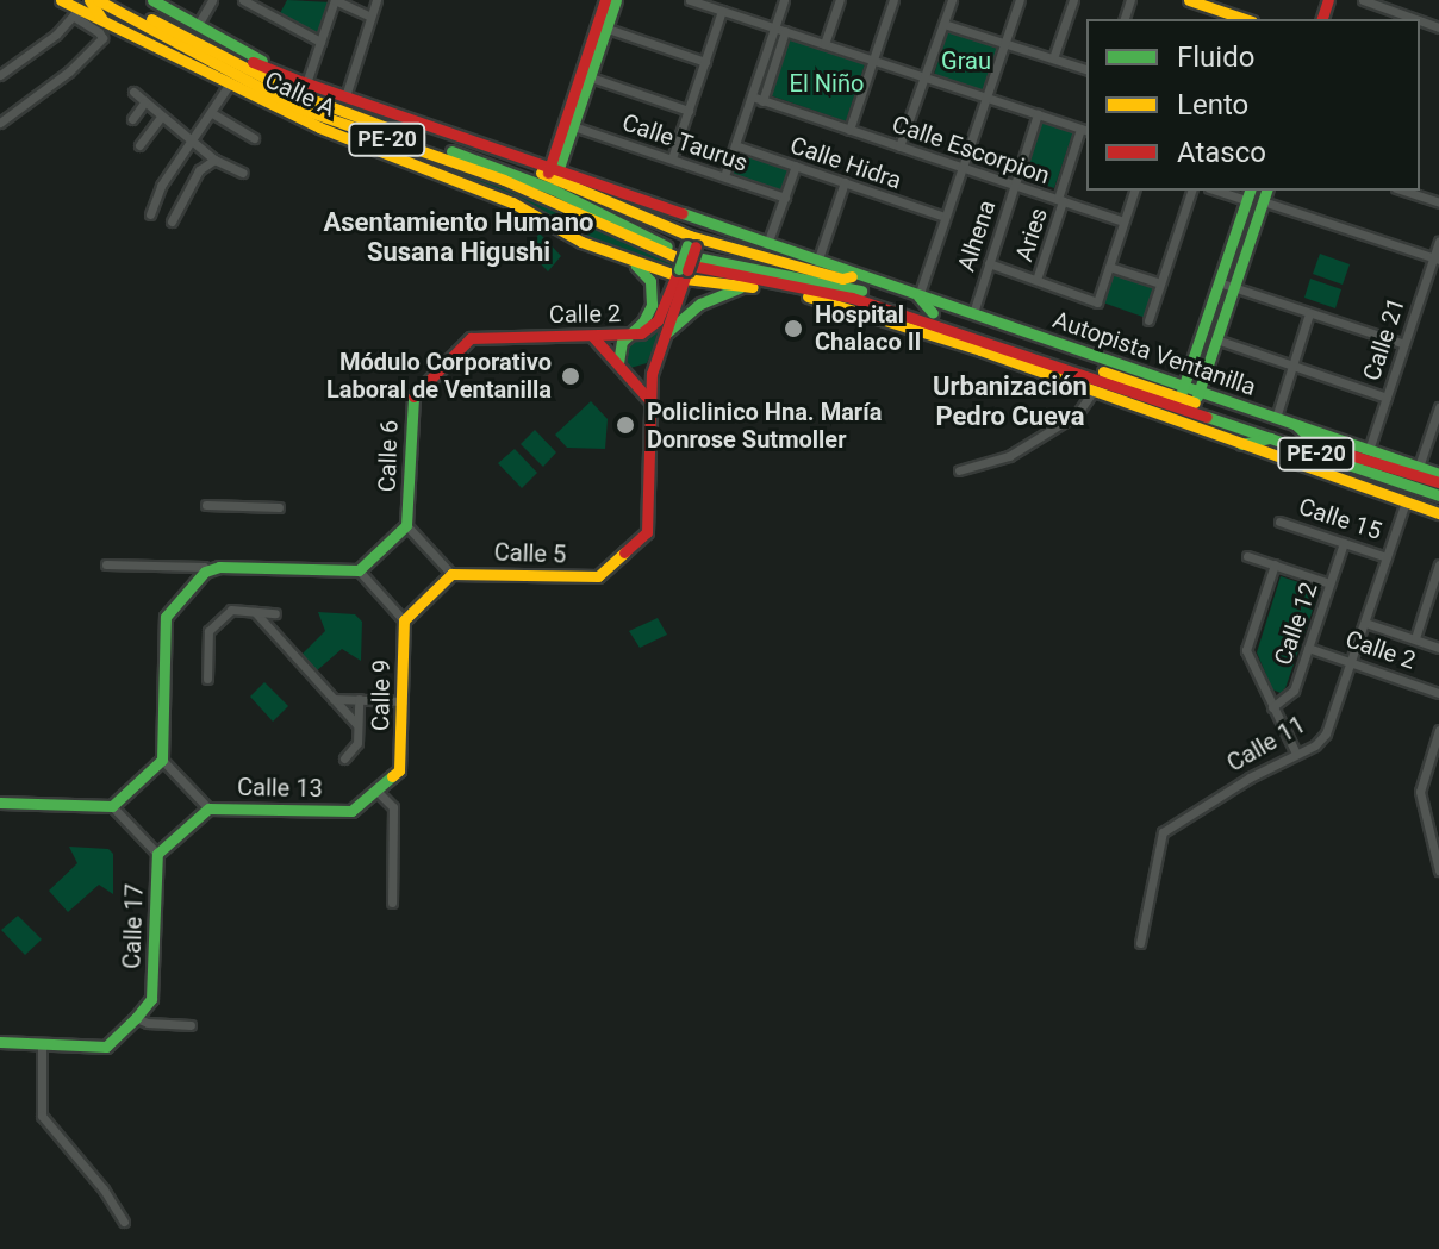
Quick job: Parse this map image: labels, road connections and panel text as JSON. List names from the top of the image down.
{
  "streets": {
    "main road": [
      "Calle A",
      "PE-20",
      "Calle 2",
      "Autopista Ventanilla",
      "Calle 6",
      "Calle 5",
      "Calle 9",
      "Calle 13",
      "Calle 17"
    ],
    "street": [
      "Calle Taurus",
      "Calle Escorpion",
      "Calle Hidra",
      "Aries",
      "Alhena",
      "Calle 21",
      "Calle 15",
      "Calle 12",
      "Calle 11"
    ]
  },
  "crossings": [
    ["Calle A", "PE-20"],
    ["Calle A", "Calle 2"],
    ["Calle A", "Autopista Ventanilla"],
    ["PE-20", "Calle 2"],
    ["PE-20", "Autopista Ventanilla"],
    ["Calle Escorpion", "Aries"],
    ["Calle Escorpion", "Alhena"],
    ["Alhena", "Autopista Ventanilla"],
    ["Calle 2", "Autopista Ventanilla"],
    ["Calle 2", "Calle 6"],
    ["Calle 2", "Calle 5"],
    ["Calle 2", "Calle 12"],
    ["Calle 2", "Calle 11"],
    ["Calle 21", "Autopista Ventanilla"],
    ["Autopista Ventanilla", "Calle 11"],
    ["Calle 6", "Calle 5"],
    ["Calle 15", "Calle 12"],
    ["Calle 15", "Calle 11"],
    ["Calle 9", "Calle 13"]
  ],
  "districts": ["Asentamiento Humano Susana Higushi", "Urbanización Pedro Cueva"],
  "parks": ["Grau", "El Niño"],
  "places": ["Hospital Chalaco II", "Módulo Corporativo Laboral de Ventanilla", "Policlinico Hna. María Donrose Sutmoller"],
  "legend": ["Fluido", "Lento", "Atasco"]
}
